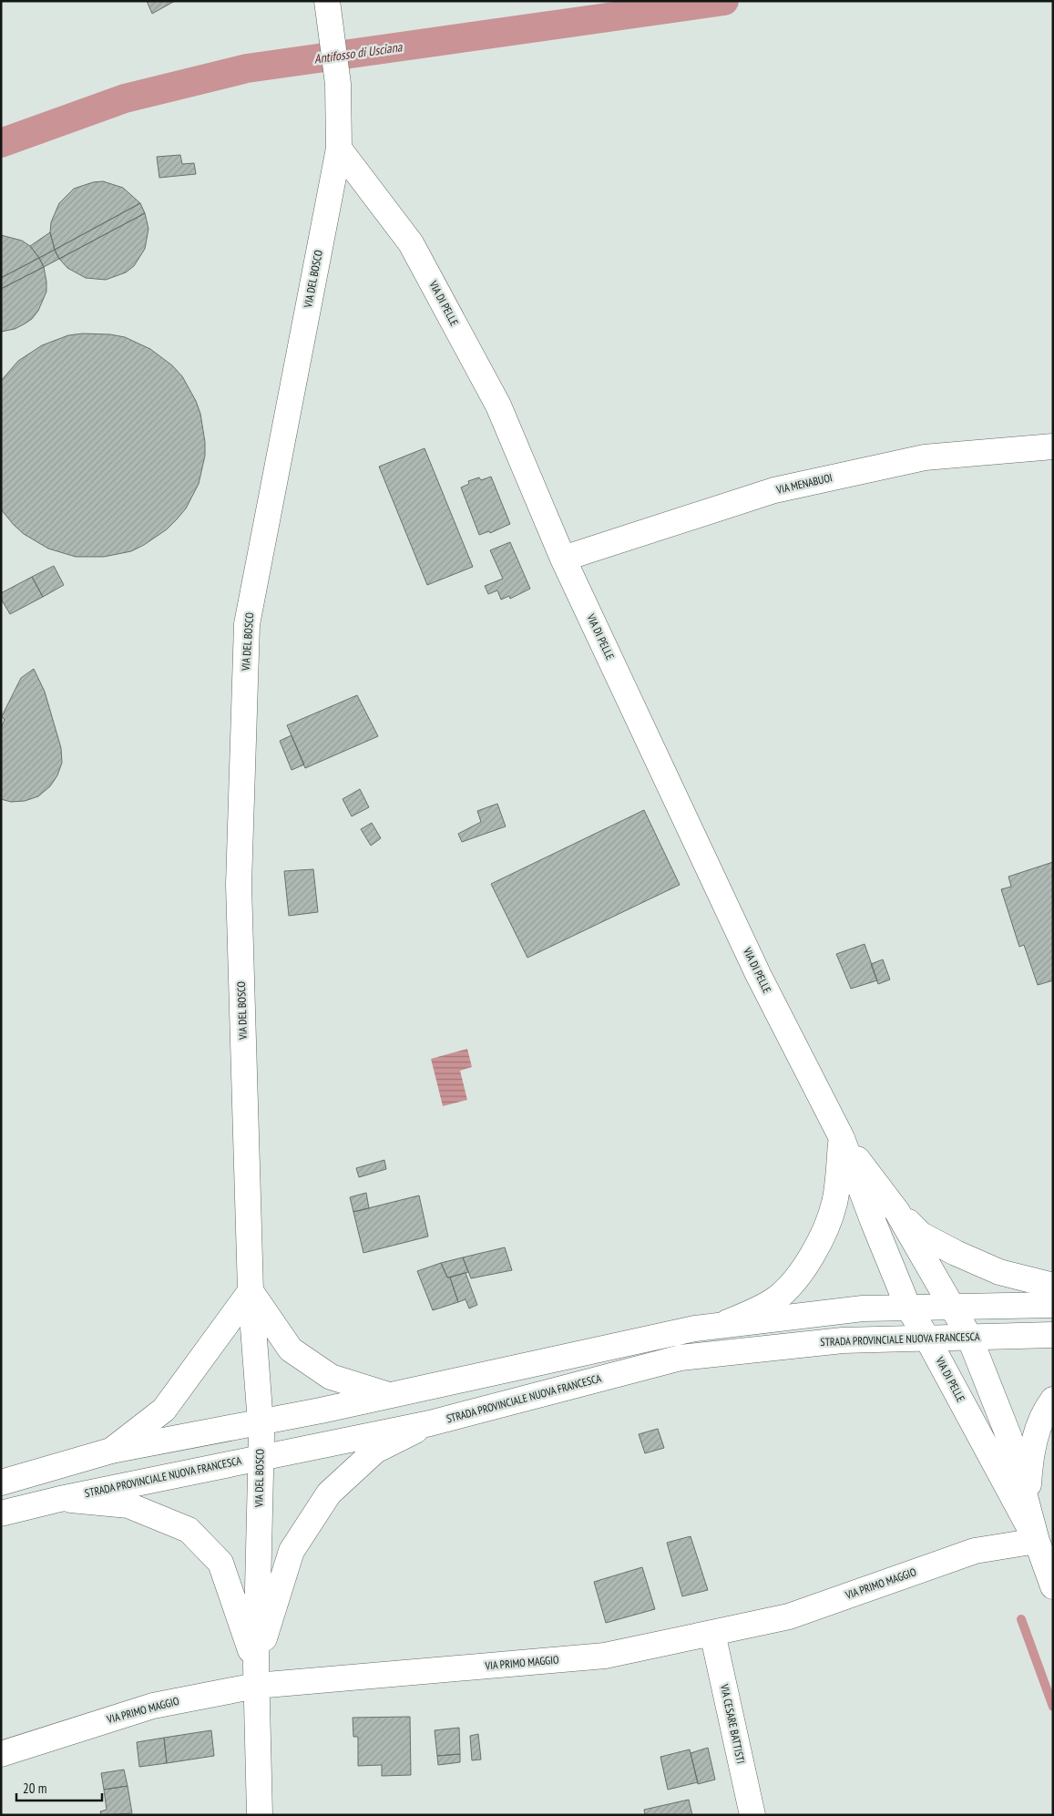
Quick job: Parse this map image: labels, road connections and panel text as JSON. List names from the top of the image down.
{
  "streets": {
    "street": [
      "VIA DEL BOSCO",
      "VIA DI PELLE",
      "VIA MENABUOI",
      "STRADA PROVINCIALE NUOVA FRANCESCA",
      "VIA PRIMO MAGGIO",
      "VIA CESARE BATTISTI"
    ]
  },
  "crossings": [
    ["VIA DEL BOSCO", "VIA DI PELLE"],
    ["VIA DEL BOSCO", "STRADA PROVINCIALE NUOVA FRANCESCA"],
    ["VIA DEL BOSCO", "VIA PRIMO MAGGIO"],
    ["VIA DI PELLE", "VIA MENABUOI"],
    ["VIA DI PELLE", "STRADA PROVINCIALE NUOVA FRANCESCA"],
    ["VIA DI PELLE", "VIA PRIMO MAGGIO"],
    ["VIA PRIMO MAGGIO", "VIA CESARE BATTISTI"]
  ],
  "water": ["Antifosso di Usciana"],
  "scale_bar": "20 m"
}
